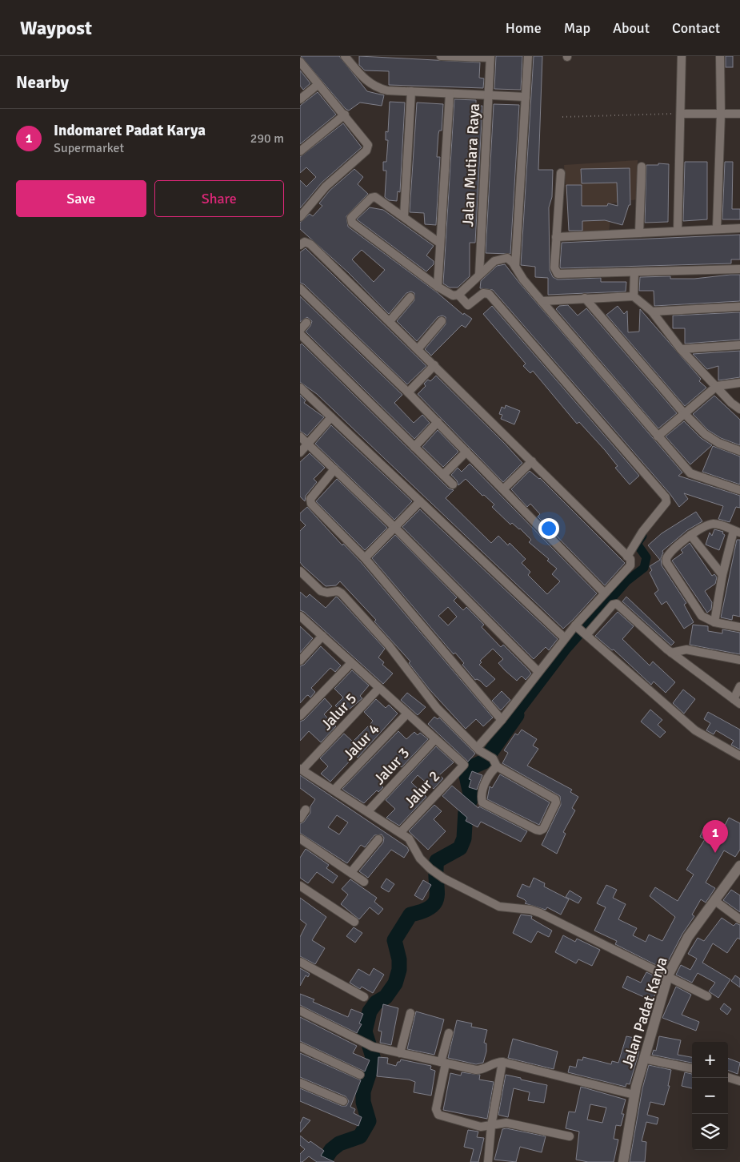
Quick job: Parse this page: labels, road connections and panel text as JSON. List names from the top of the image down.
{
  "streets": {
    "street": [
      "Jalan Mutiara Raya",
      "Jalur 5",
      "Jalur 4",
      "Jalur 3",
      "Jalur 2",
      "Jalan Padat Karya"
    ]
  },
  "crossings": [
    ["Jalur 3", "Jalur 2"]
  ],
  "page": {
    "header": "Waypost",
    "nav": [
      "Home",
      "Map",
      "About",
      "Contact"
    ],
    "heading": "Nearby",
    "list": [
      {
        "mark": "1",
        "name": "Indomaret Padat Karya",
        "note": "Supermarket",
        "value": "290 m"
      }
    ],
    "buttons": ["Save", "Share"],
    "pins": "1",
    "map_buttons": ["+", "−"]
  }
}
